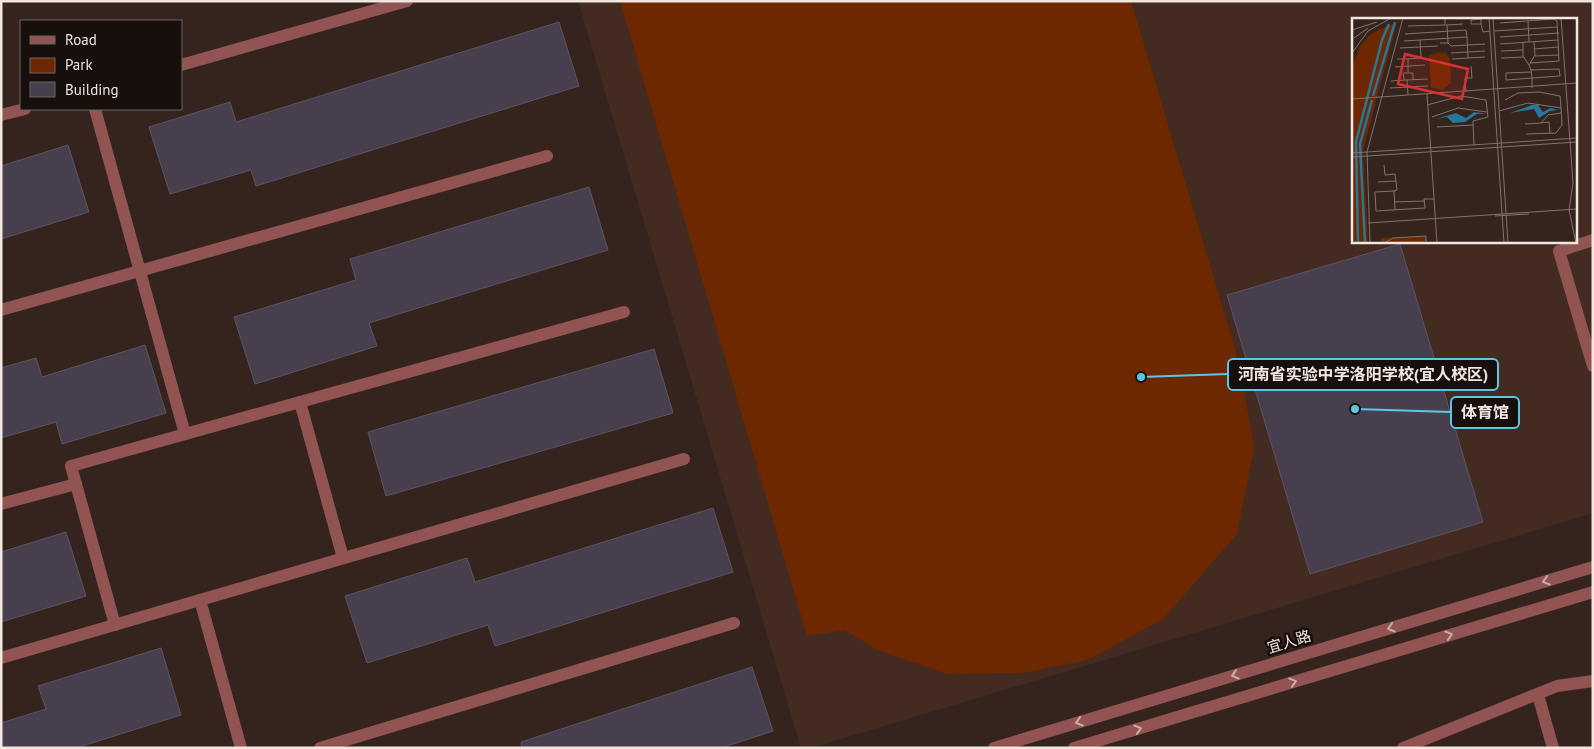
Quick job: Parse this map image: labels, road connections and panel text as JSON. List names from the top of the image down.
{
  "streets": {
    "street": ["宜人路"]
  },
  "places": ["河南省实验中学洛阳学校(宜人校区)", "体育馆"],
  "legend": ["Road", "Park", "Building"]
}
